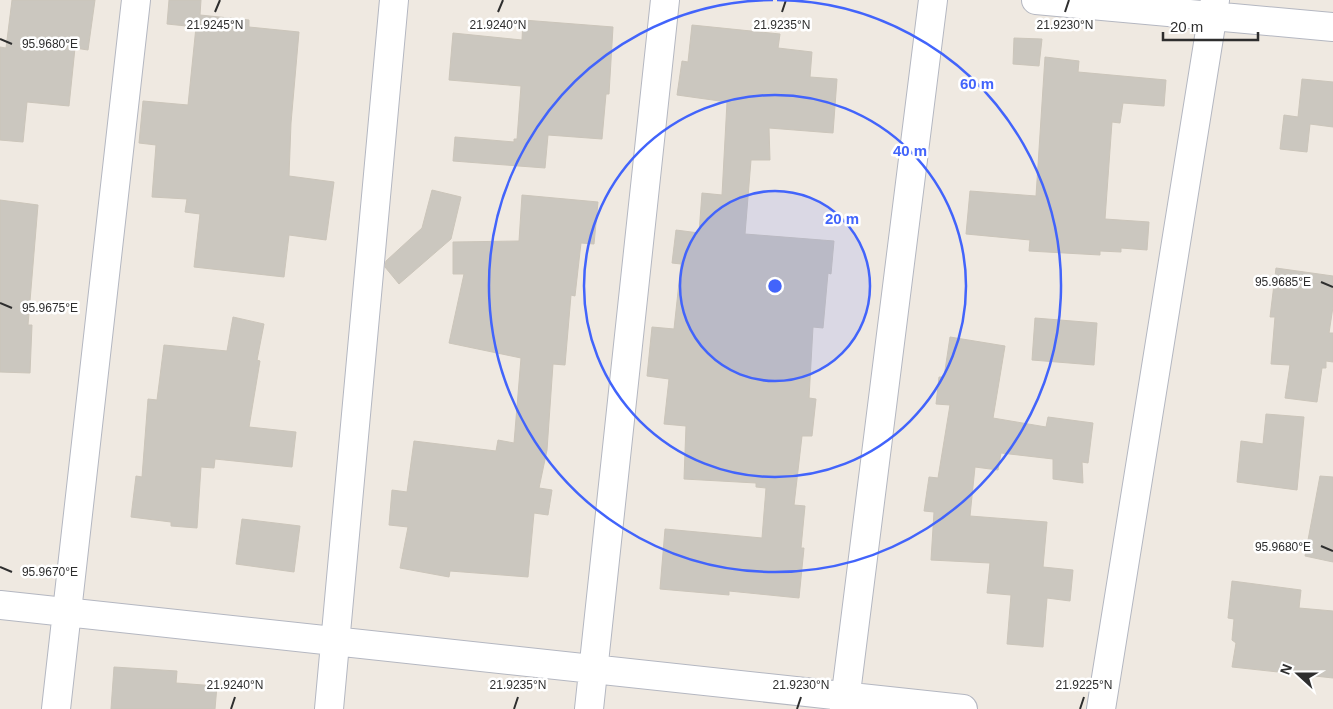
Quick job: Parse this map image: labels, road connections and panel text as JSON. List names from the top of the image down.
{
  "scale_bar": "20 m",
  "north": "left",
  "coordinates": [
    "21.9245°N",
    "21.9240°N",
    "21.9235°N",
    "21.9230°N",
    "95.9680°E",
    "95.9685°E",
    "95.9675°E",
    "95.9670°E",
    "21.9225°N"
  ],
  "rings": ["60 m", "40 m", "20 m"]
}
